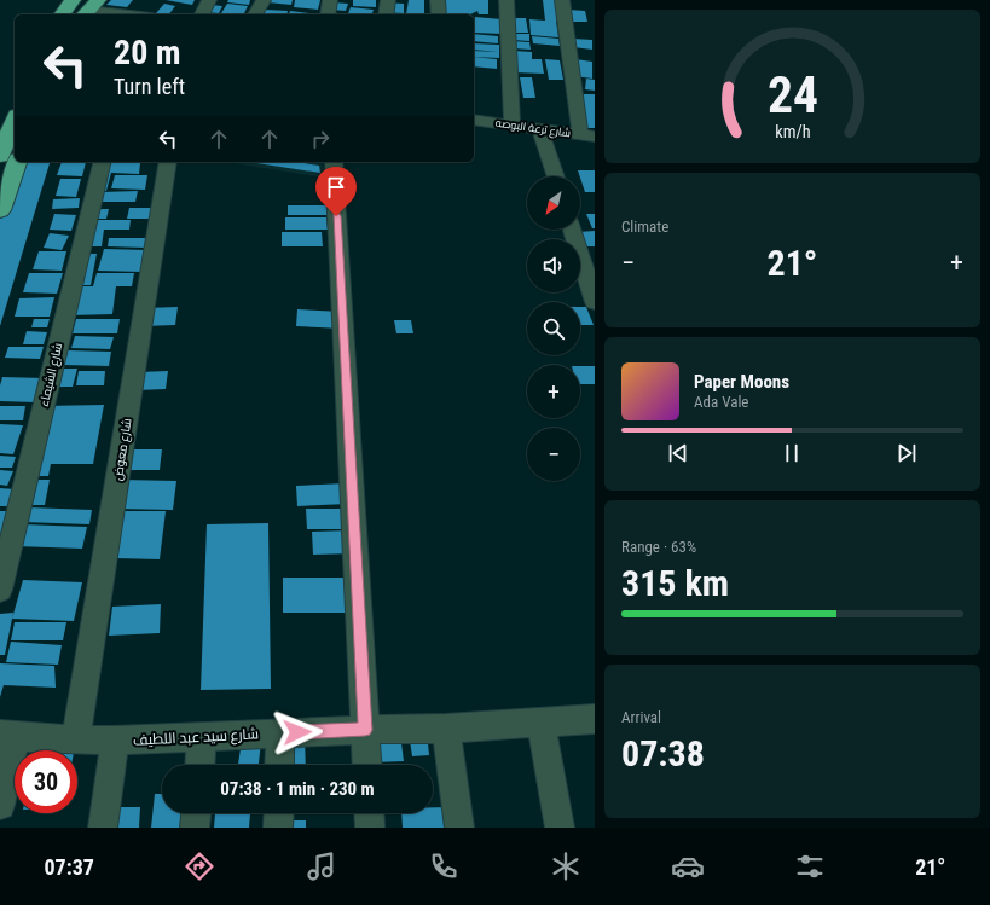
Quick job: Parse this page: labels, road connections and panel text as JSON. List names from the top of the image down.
{
  "streets": {
    "street": [
      "شارع ترعة البوصه",
      "شارع الشيماء",
      "شارع معوض",
      "شارع سيد عبد اللطيف"
    ]
  },
  "crossings": [
    ["شارع معوض", "شارع سيد عبد اللطيف"]
  ],
  "north": "bottom left",
  "page": {
    "turn": ["20 m", "Turn left"],
    "tile": [
      "Climate",
      ["Range · 63%", "315 km"],
      ["Arrival", "07:38"]
    ],
    "map_buttons": ["+", "−"],
    "heat": ["−", "21°", "+"],
    "song": ["Paper Moons", "Ada Vale"],
    "limit": "30",
    "trip": "07:38 · 1 min · 230 m",
    "tabs": ["07:37", "21°"],
    "gauge": ["24", "km/h"]
  }
}
